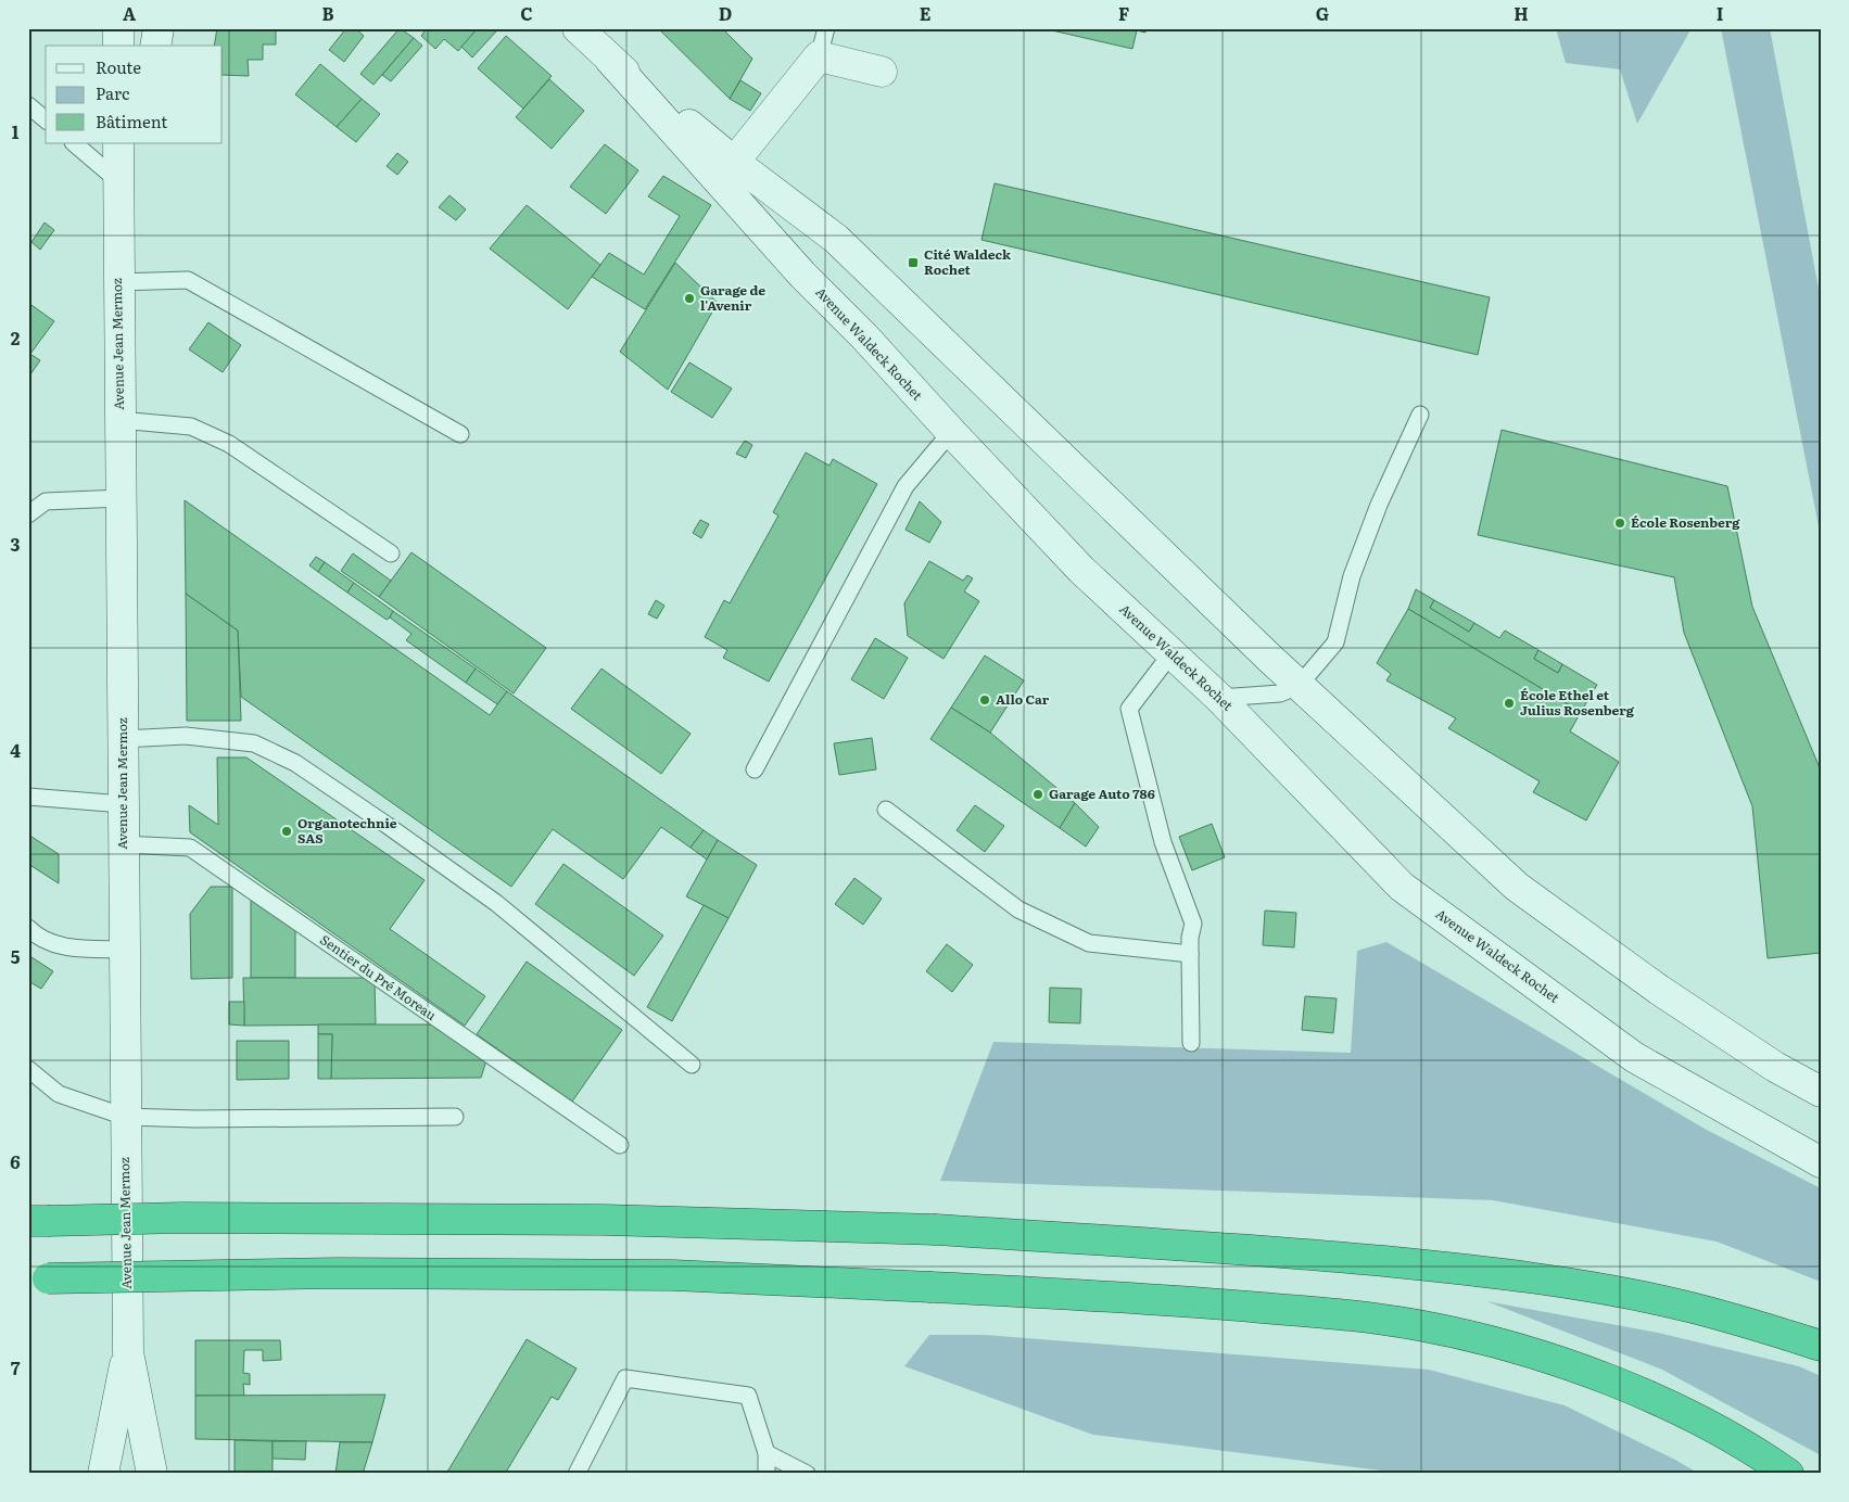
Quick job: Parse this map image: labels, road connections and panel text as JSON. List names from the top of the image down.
{
  "streets": {
    "main road": ["Avenue Jean Mermoz", "Avenue Waldeck Rochet"],
    "lane": ["Sentier du Pré Moreau"]
  },
  "crossings": [
    ["Avenue Jean Mermoz", "Sentier du Pré Moreau"]
  ],
  "places": {
    "transit": ["Cité Waldeck Rochet"],
    "other": [
      "Garage de l'Avenir",
      "École Rosenberg",
      "Allo Car",
      "École Ethel et Julius Rosenberg",
      "Garage Auto 786",
      "Organotechnie SAS"
    ]
  },
  "legend": ["Route", "Parc", "Bâtiment"],
  "grid": {
    "columns": [
      "A",
      "B",
      "C",
      "D",
      "E",
      "F",
      "G",
      "H",
      "I"
    ],
    "rows": [
      "1",
      "2",
      "3",
      "4",
      "5",
      "6",
      "7"
    ]
  }
}
